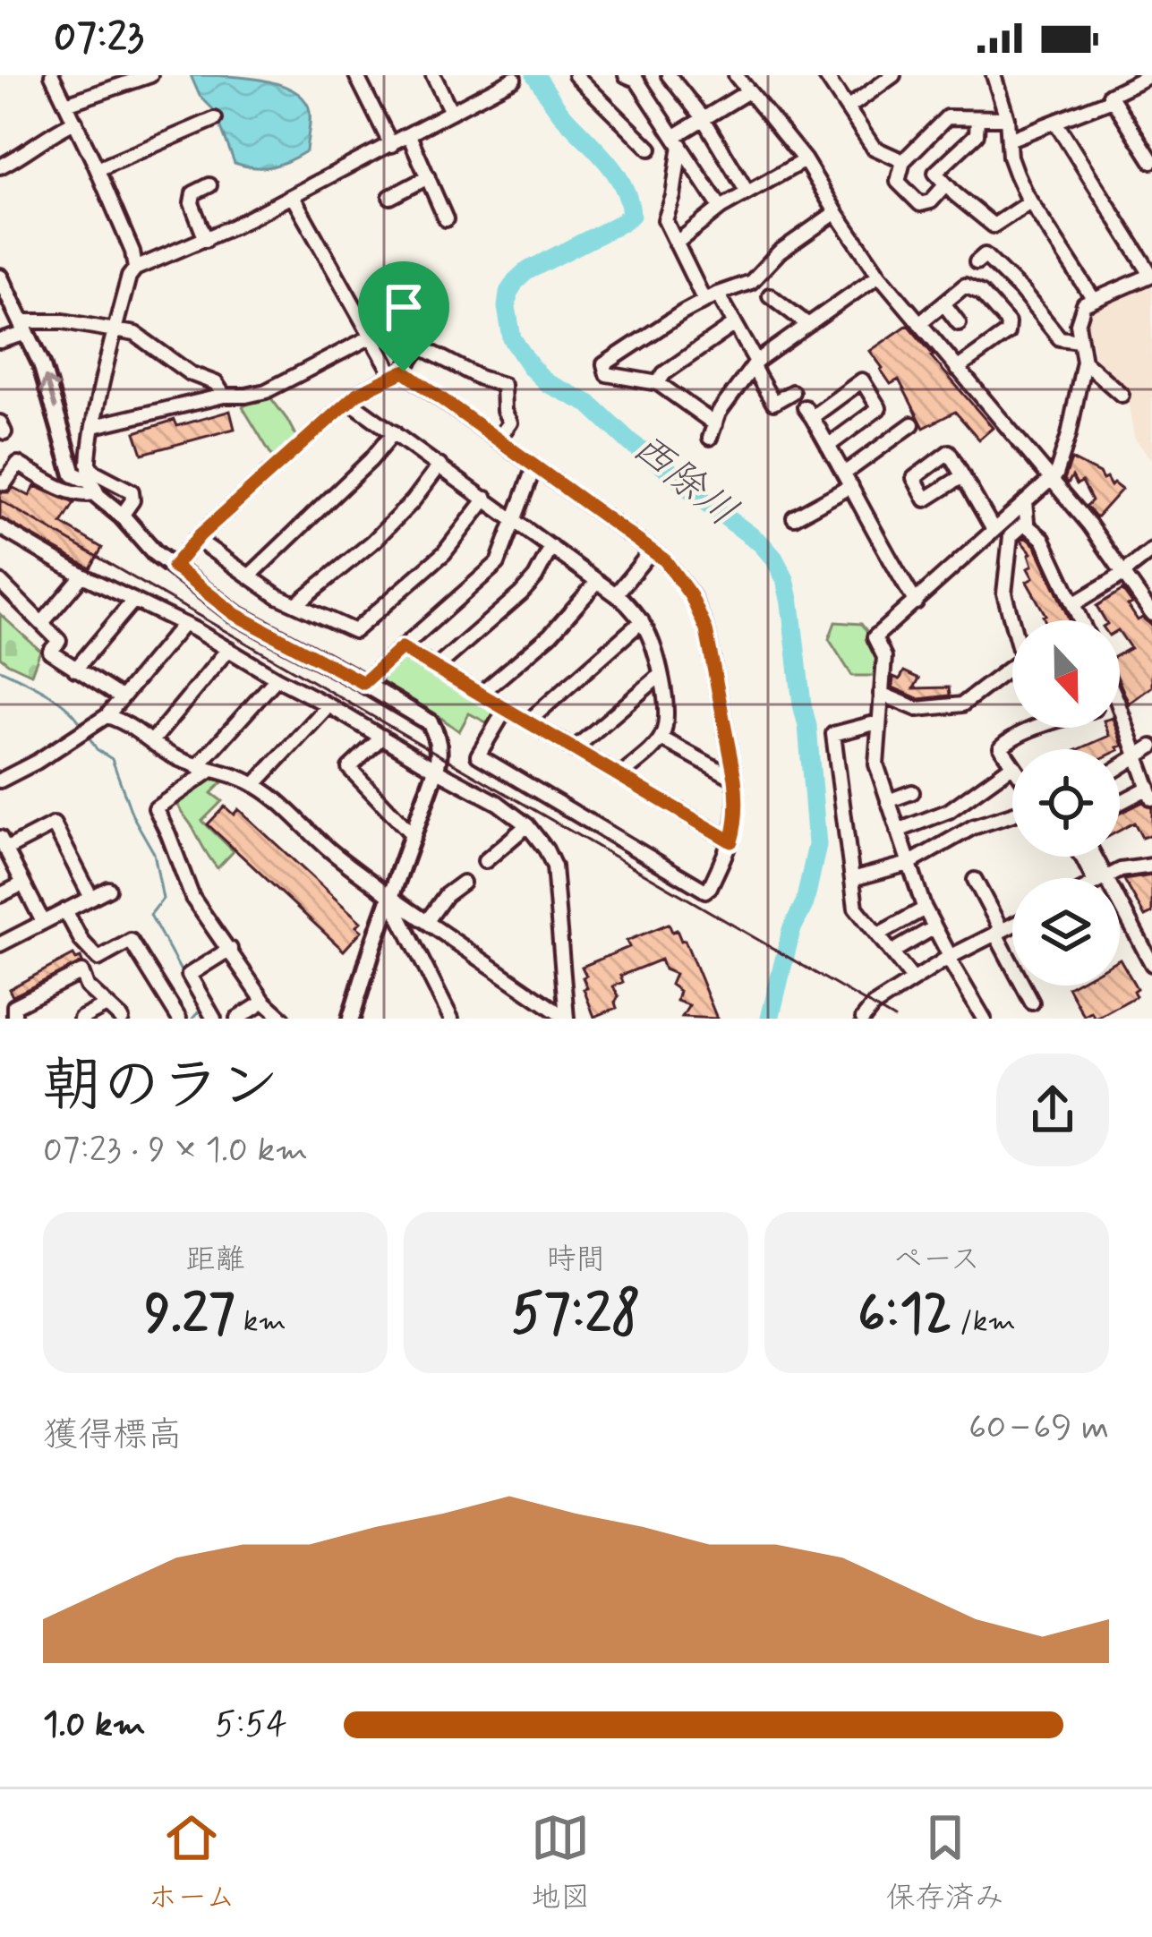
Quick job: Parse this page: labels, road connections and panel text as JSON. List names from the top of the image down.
{
  "water": ["西除川"],
  "north": "bottom",
  "page": {
    "status": "07:23",
    "heading": ["朝のラン", "07:23 · 9 × 1.0 km"],
    "stats": [
      ["距離", "9.27 km"],
      ["時間", "57:28"],
      ["ペース", "6:12 /km"]
    ],
    "chart": ["獲得標高", "60–69 m"],
    "list": [
      {
        "name": "1.0 km",
        "note": "5:54"
      }
    ],
    "tabs": ["ホーム", "地図", "保存済み"]
  }
}
